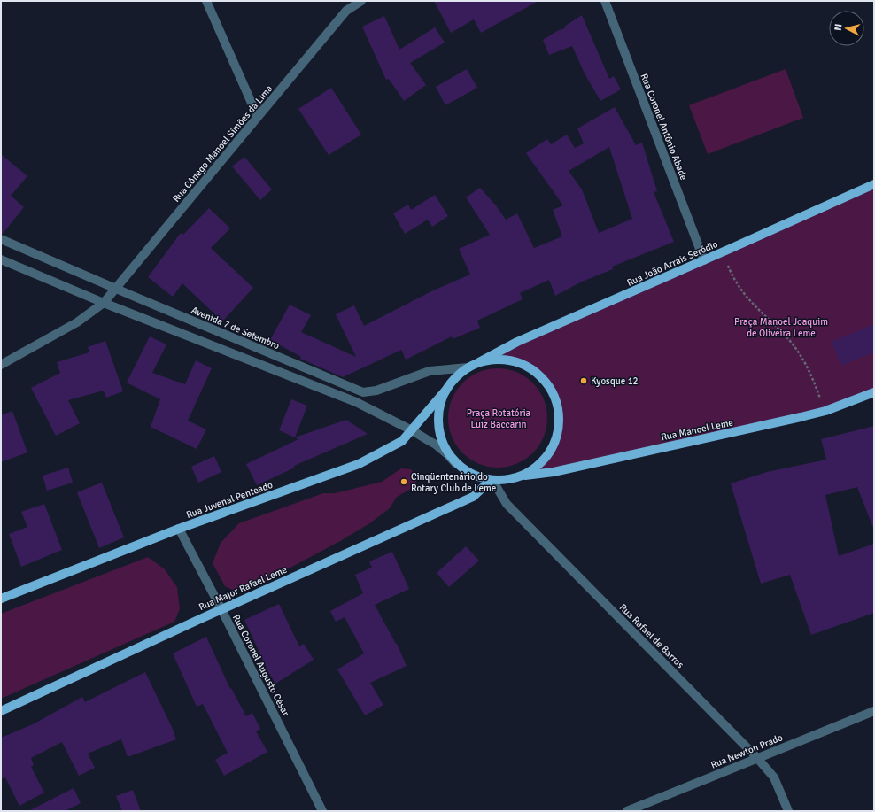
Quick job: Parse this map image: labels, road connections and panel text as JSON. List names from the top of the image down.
{
  "streets": {
    "main road": [
      "Rua João Arrais Seródio",
      "Rua Manoel Leme",
      "Rua Juvenal Penteado",
      "Rua Major Rafael Leme"
    ],
    "street": [
      "Rua Coronel Antônio Abade",
      "Rua Cônego Manoel Simões da Lima",
      "Avenida 7 de Setembro",
      "Rua Rafael de Barros",
      "Rua Coronel Augusto César",
      "Rua Newton Prado"
    ]
  },
  "crossings": [
    ["Rua Coronel Antônio Abade", "Rua João Arrais Seródio"],
    ["Rua Cônego Manoel Simões da Lima", "Avenida 7 de Setembro"],
    ["Rua João Arrais Seródio", "Avenida 7 de Setembro"],
    ["Rua João Arrais Seródio", "Rua Manoel Leme"],
    ["Rua João Arrais Seródio", "Rua Juvenal Penteado"],
    ["Rua João Arrais Seródio", "Rua Major Rafael Leme"],
    ["Rua João Arrais Seródio", "Rua Rafael de Barros"],
    ["Avenida 7 de Setembro", "Rua Manoel Leme"],
    ["Avenida 7 de Setembro", "Rua Juvenal Penteado"],
    ["Avenida 7 de Setembro", "Rua Major Rafael Leme"],
    ["Avenida 7 de Setembro", "Rua Rafael de Barros"],
    ["Rua Manoel Leme", "Rua Juvenal Penteado"],
    ["Rua Manoel Leme", "Rua Major Rafael Leme"],
    ["Rua Manoel Leme", "Rua Rafael de Barros"],
    ["Rua Juvenal Penteado", "Rua Major Rafael Leme"],
    ["Rua Juvenal Penteado", "Rua Rafael de Barros"],
    ["Rua Juvenal Penteado", "Rua Coronel Augusto César"],
    ["Rua Major Rafael Leme", "Rua Rafael de Barros"],
    ["Rua Major Rafael Leme", "Rua Coronel Augusto César"],
    ["Rua Rafael de Barros", "Rua Newton Prado"]
  ],
  "parks": ["Praça Manoel Joaquim de Oliveira Leme", "Praça Rotatória Luiz Baccarin"],
  "places": ["Kyosque 12", "Cinqüentenário do Rotary Club de Leme"],
  "north": "left"
}
